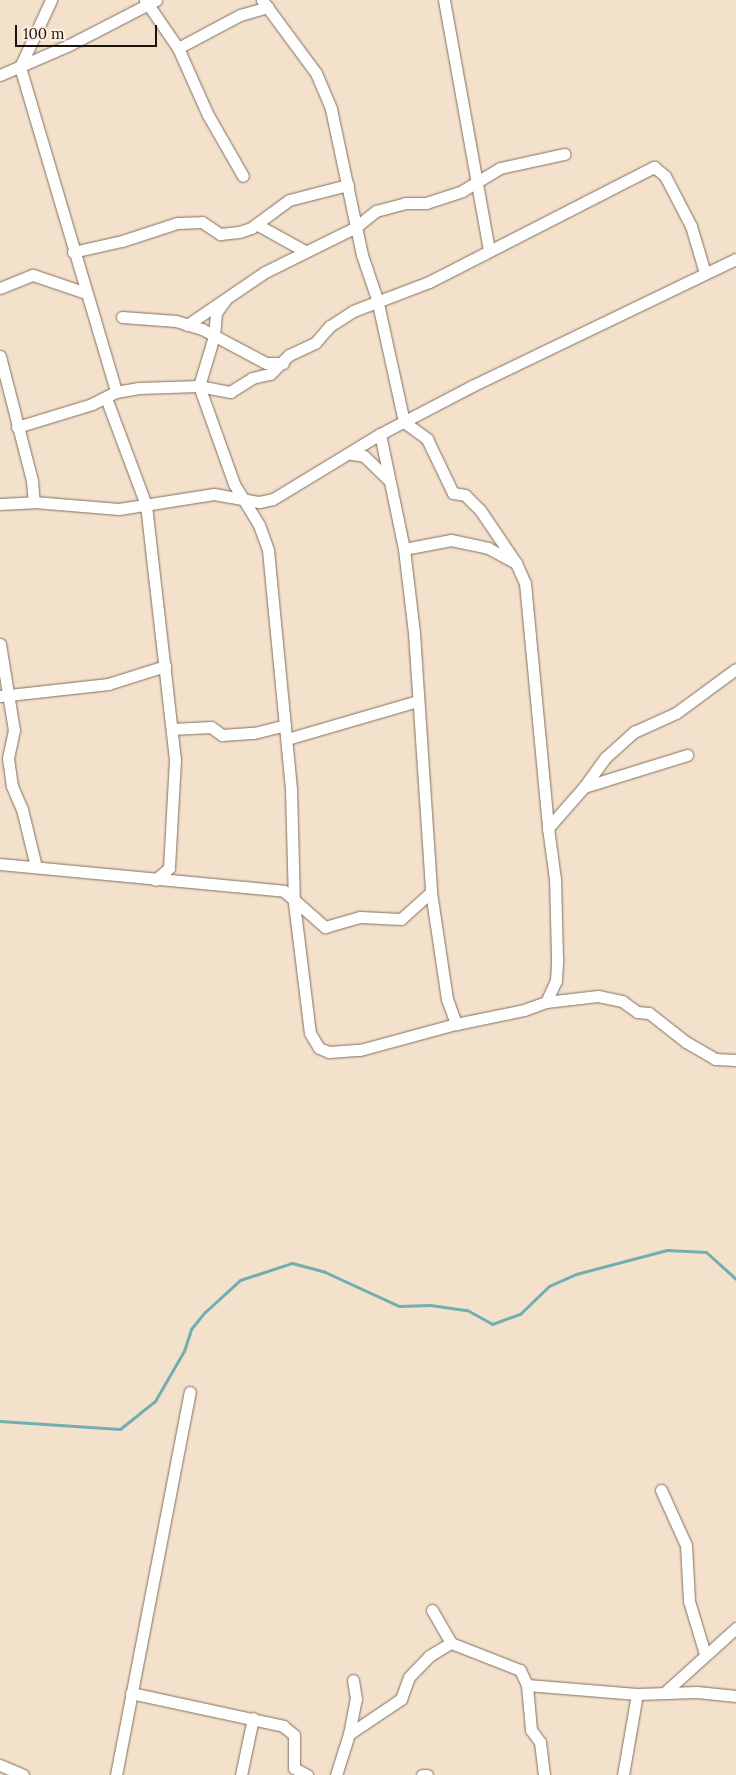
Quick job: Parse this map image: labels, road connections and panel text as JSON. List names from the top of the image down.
{
  "scale_bar": "100 m"
}
